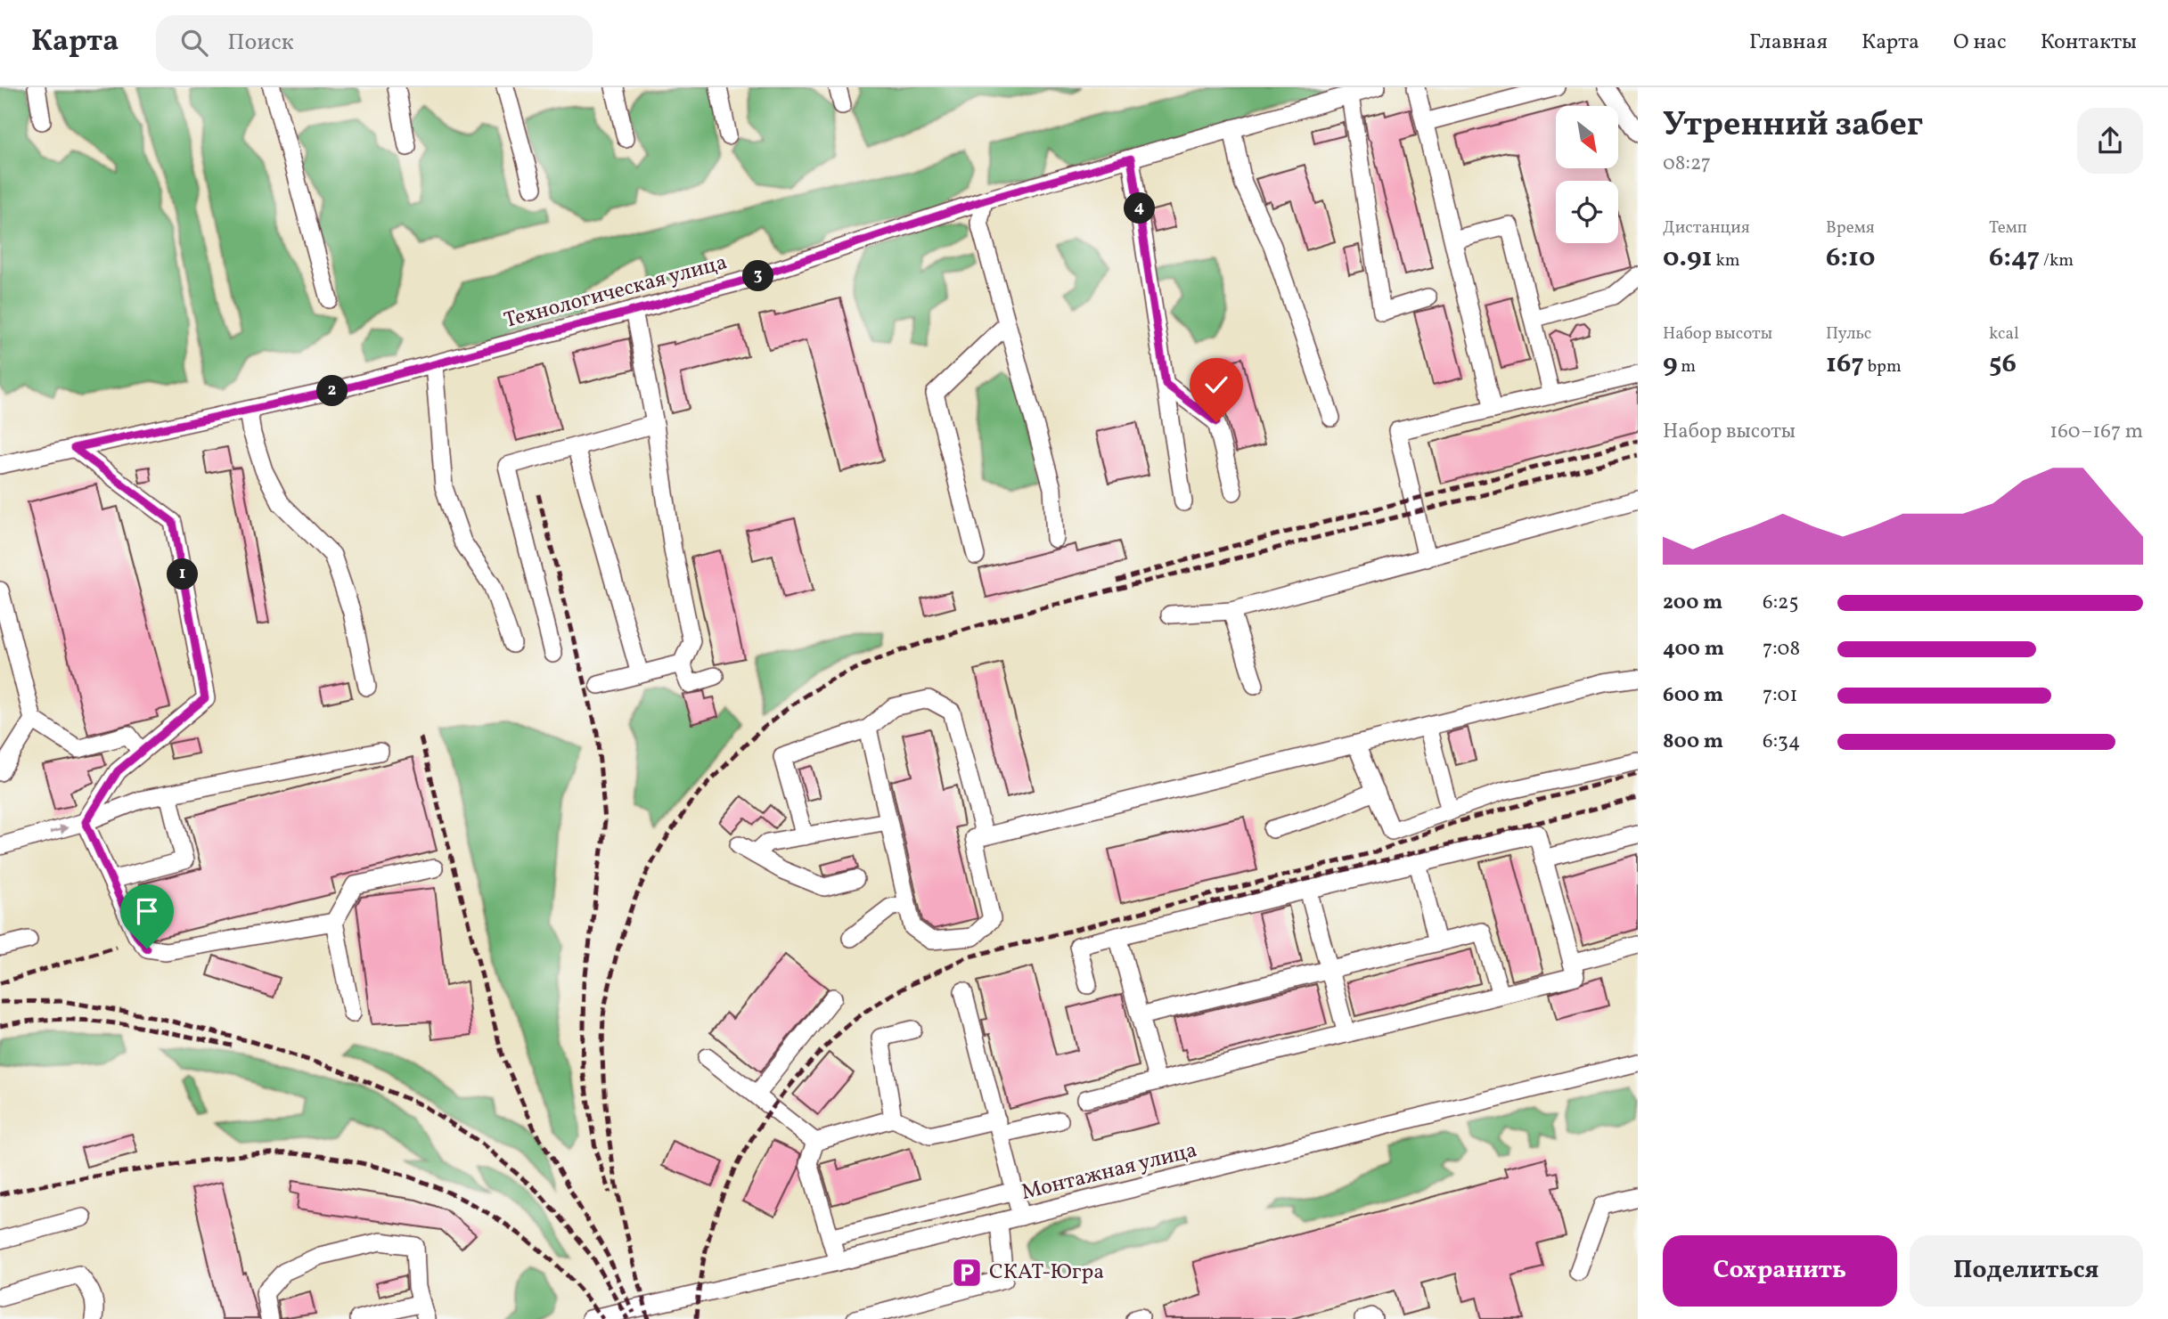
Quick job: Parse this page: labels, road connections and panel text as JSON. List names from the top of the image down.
{
  "streets": {
    "street": ["Технологическая улица", "Монтажная улица"]
  },
  "places": {
    "parking": ["СКАТ-Югра"]
  },
  "north": "bottom right",
  "page": {
    "header": "Карта",
    "search": "Поиск",
    "nav": [
      "Главная",
      "Карта",
      "О нас",
      "Контакты"
    ],
    "heading": ["Утренний забег", "08:27"],
    "pins": [
      "4",
      "3",
      "2",
      "1"
    ],
    "stats": [
      ["Дистанция", "0.91 km"],
      ["Время", "6:10"],
      ["Темп", "6:47 /km"],
      ["Набор высоты", "9 m"],
      ["Пульс", "167 bpm"],
      ["kcal", "56"]
    ],
    "chart": ["Набор высоты", "160–167 m"],
    "list": [
      {
        "name": "200 m",
        "note": "6:25"
      },
      {
        "name": "400 m",
        "note": "7:08"
      },
      {
        "name": "600 m",
        "note": "7:01"
      },
      {
        "name": "800 m",
        "note": "6:34"
      }
    ],
    "buttons": ["Сохранить", "Поделиться"]
  }
}
